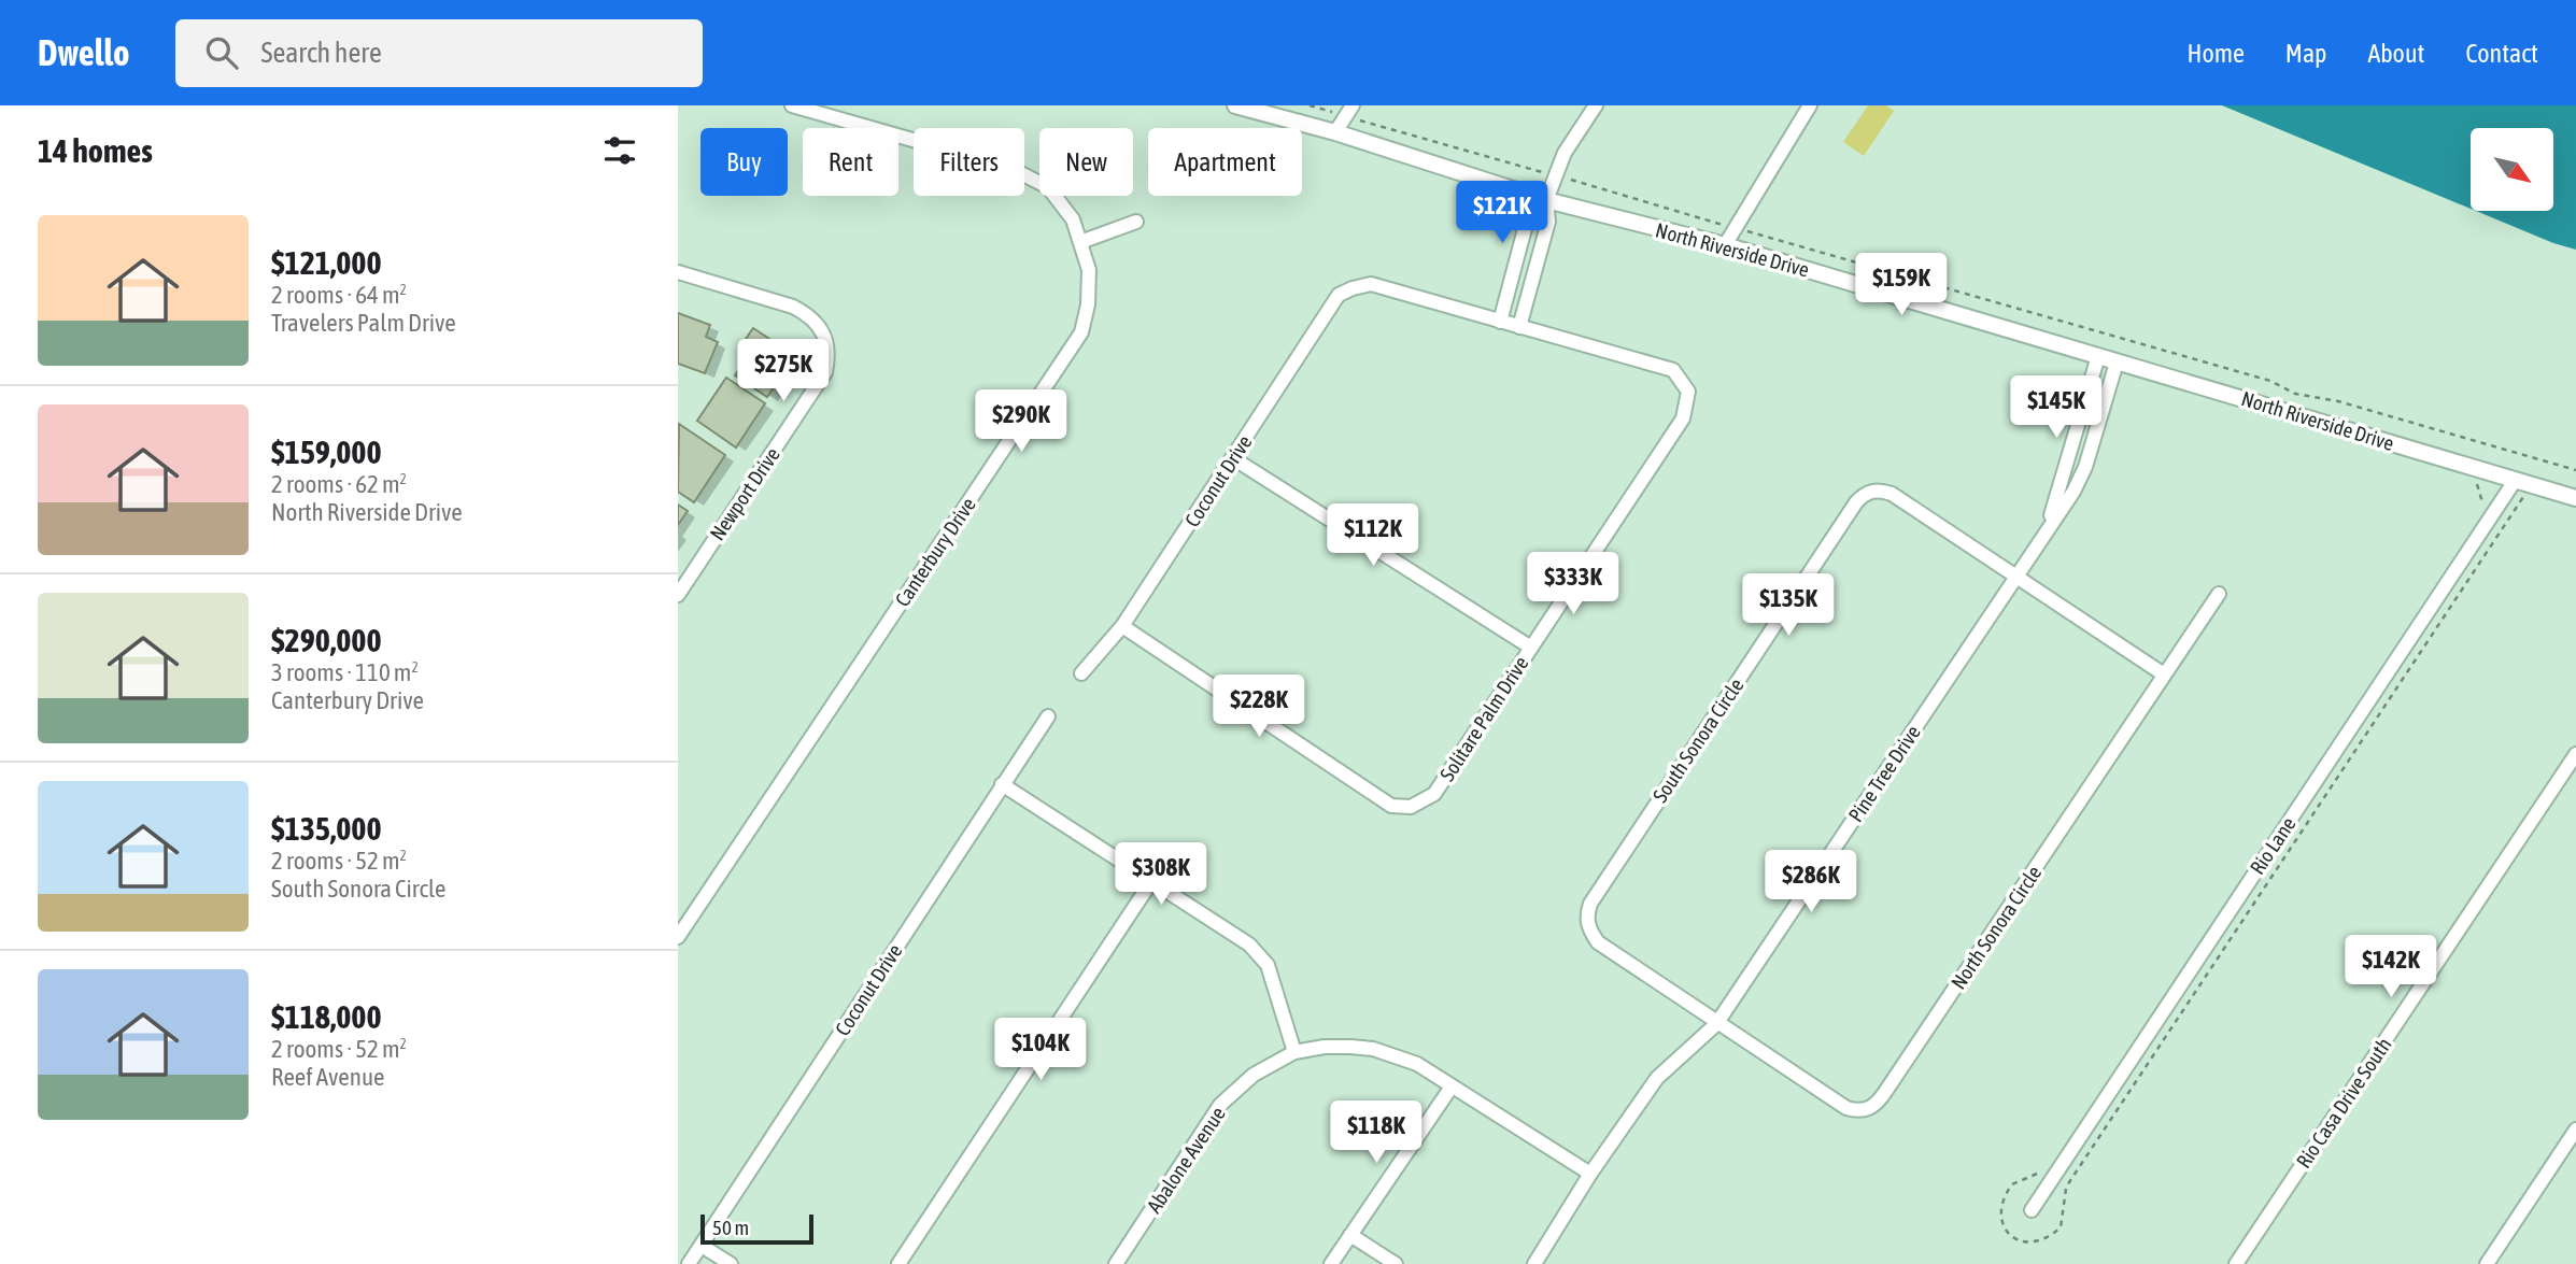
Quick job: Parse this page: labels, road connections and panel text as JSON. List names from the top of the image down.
{
  "streets": {
    "street": [
      "North Riverside Drive",
      "Coconut Drive",
      "Newport Drive",
      "Canterbury Drive",
      "Solitare Palm Drive",
      "South Sonora Circle",
      "Pine Tree Drive",
      "Rio Lane",
      "North Sonora Circle",
      "Rio Casa Drive South",
      "Abalone Avenue"
    ]
  },
  "crossings": [
    ["North Riverside Drive", "Pine Tree Drive"],
    ["North Riverside Drive", "Rio Lane"],
    ["Coconut Drive", "Solitare Palm Drive"],
    ["South Sonora Circle", "Pine Tree Drive"],
    ["South Sonora Circle", "North Sonora Circle"],
    ["Pine Tree Drive", "North Sonora Circle"],
    ["Pine Tree Drive", "Abalone Avenue"]
  ],
  "scale_bar": "50 m",
  "north": "bottom right",
  "page": {
    "header": "Dwello",
    "search": "Search here",
    "nav": [
      "Home",
      "Map",
      "About",
      "Contact"
    ],
    "heading": "14 homes",
    "chip": [
      "Buy",
      "Rent",
      "Filters",
      "New",
      "Apartment"
    ],
    "price": [
      "$121K",
      "$159K",
      "$275K",
      "$145K",
      "$290K",
      "$112K",
      "$333K",
      "$135K",
      "$228K",
      "$308K",
      "$286K",
      "$142K",
      "$104K",
      "$118K"
    ],
    "list": [
      {
        "name": "$121,000",
        "note": "2 rooms · 64 m² · Travelers Palm Drive"
      },
      {
        "name": "$159,000",
        "note": "2 rooms · 62 m² · North Riverside Drive"
      },
      {
        "name": "$290,000",
        "note": "3 rooms · 110 m² · Canterbury Drive"
      },
      {
        "name": "$135,000",
        "note": "2 rooms · 52 m² · South Sonora Circle"
      },
      {
        "name": "$118,000",
        "note": "2 rooms · 52 m² · Reef Avenue"
      }
    ],
    "scale": "50 m"
  }
}
